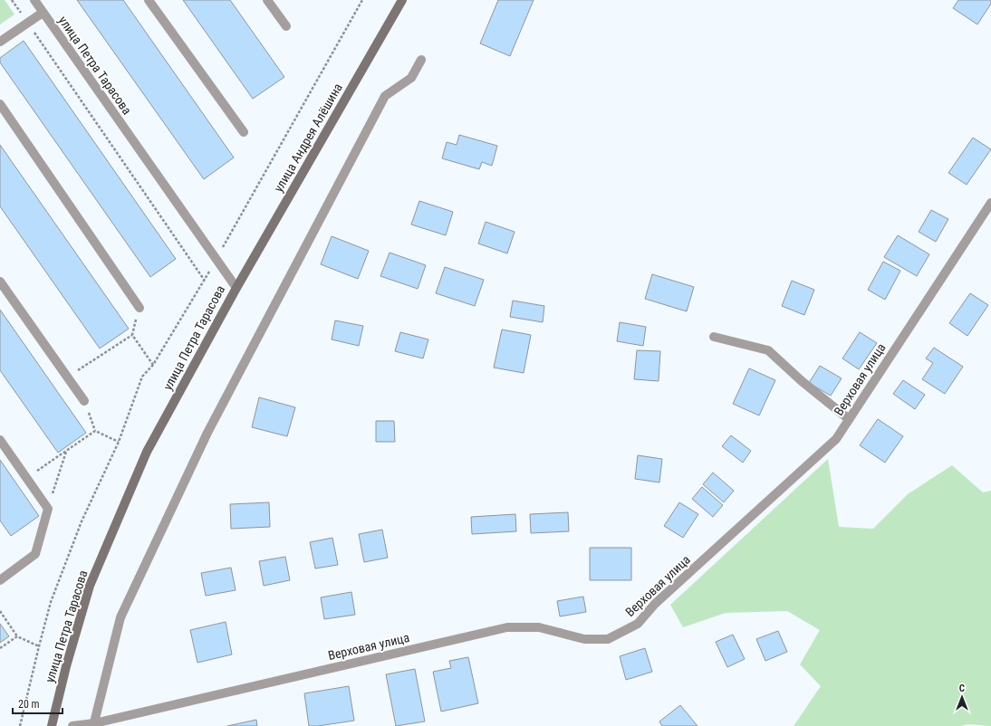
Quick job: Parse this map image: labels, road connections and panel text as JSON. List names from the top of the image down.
{
  "streets": {
    "street": ["улица Петра Тарасова", "улица Андрея Алёшина", "Верховая улица"]
  },
  "crossings": [
    ["улица Петра Тарасова", "улица Андрея Алёшина"]
  ],
  "scale_bar": "20 m",
  "north": "top"
}
